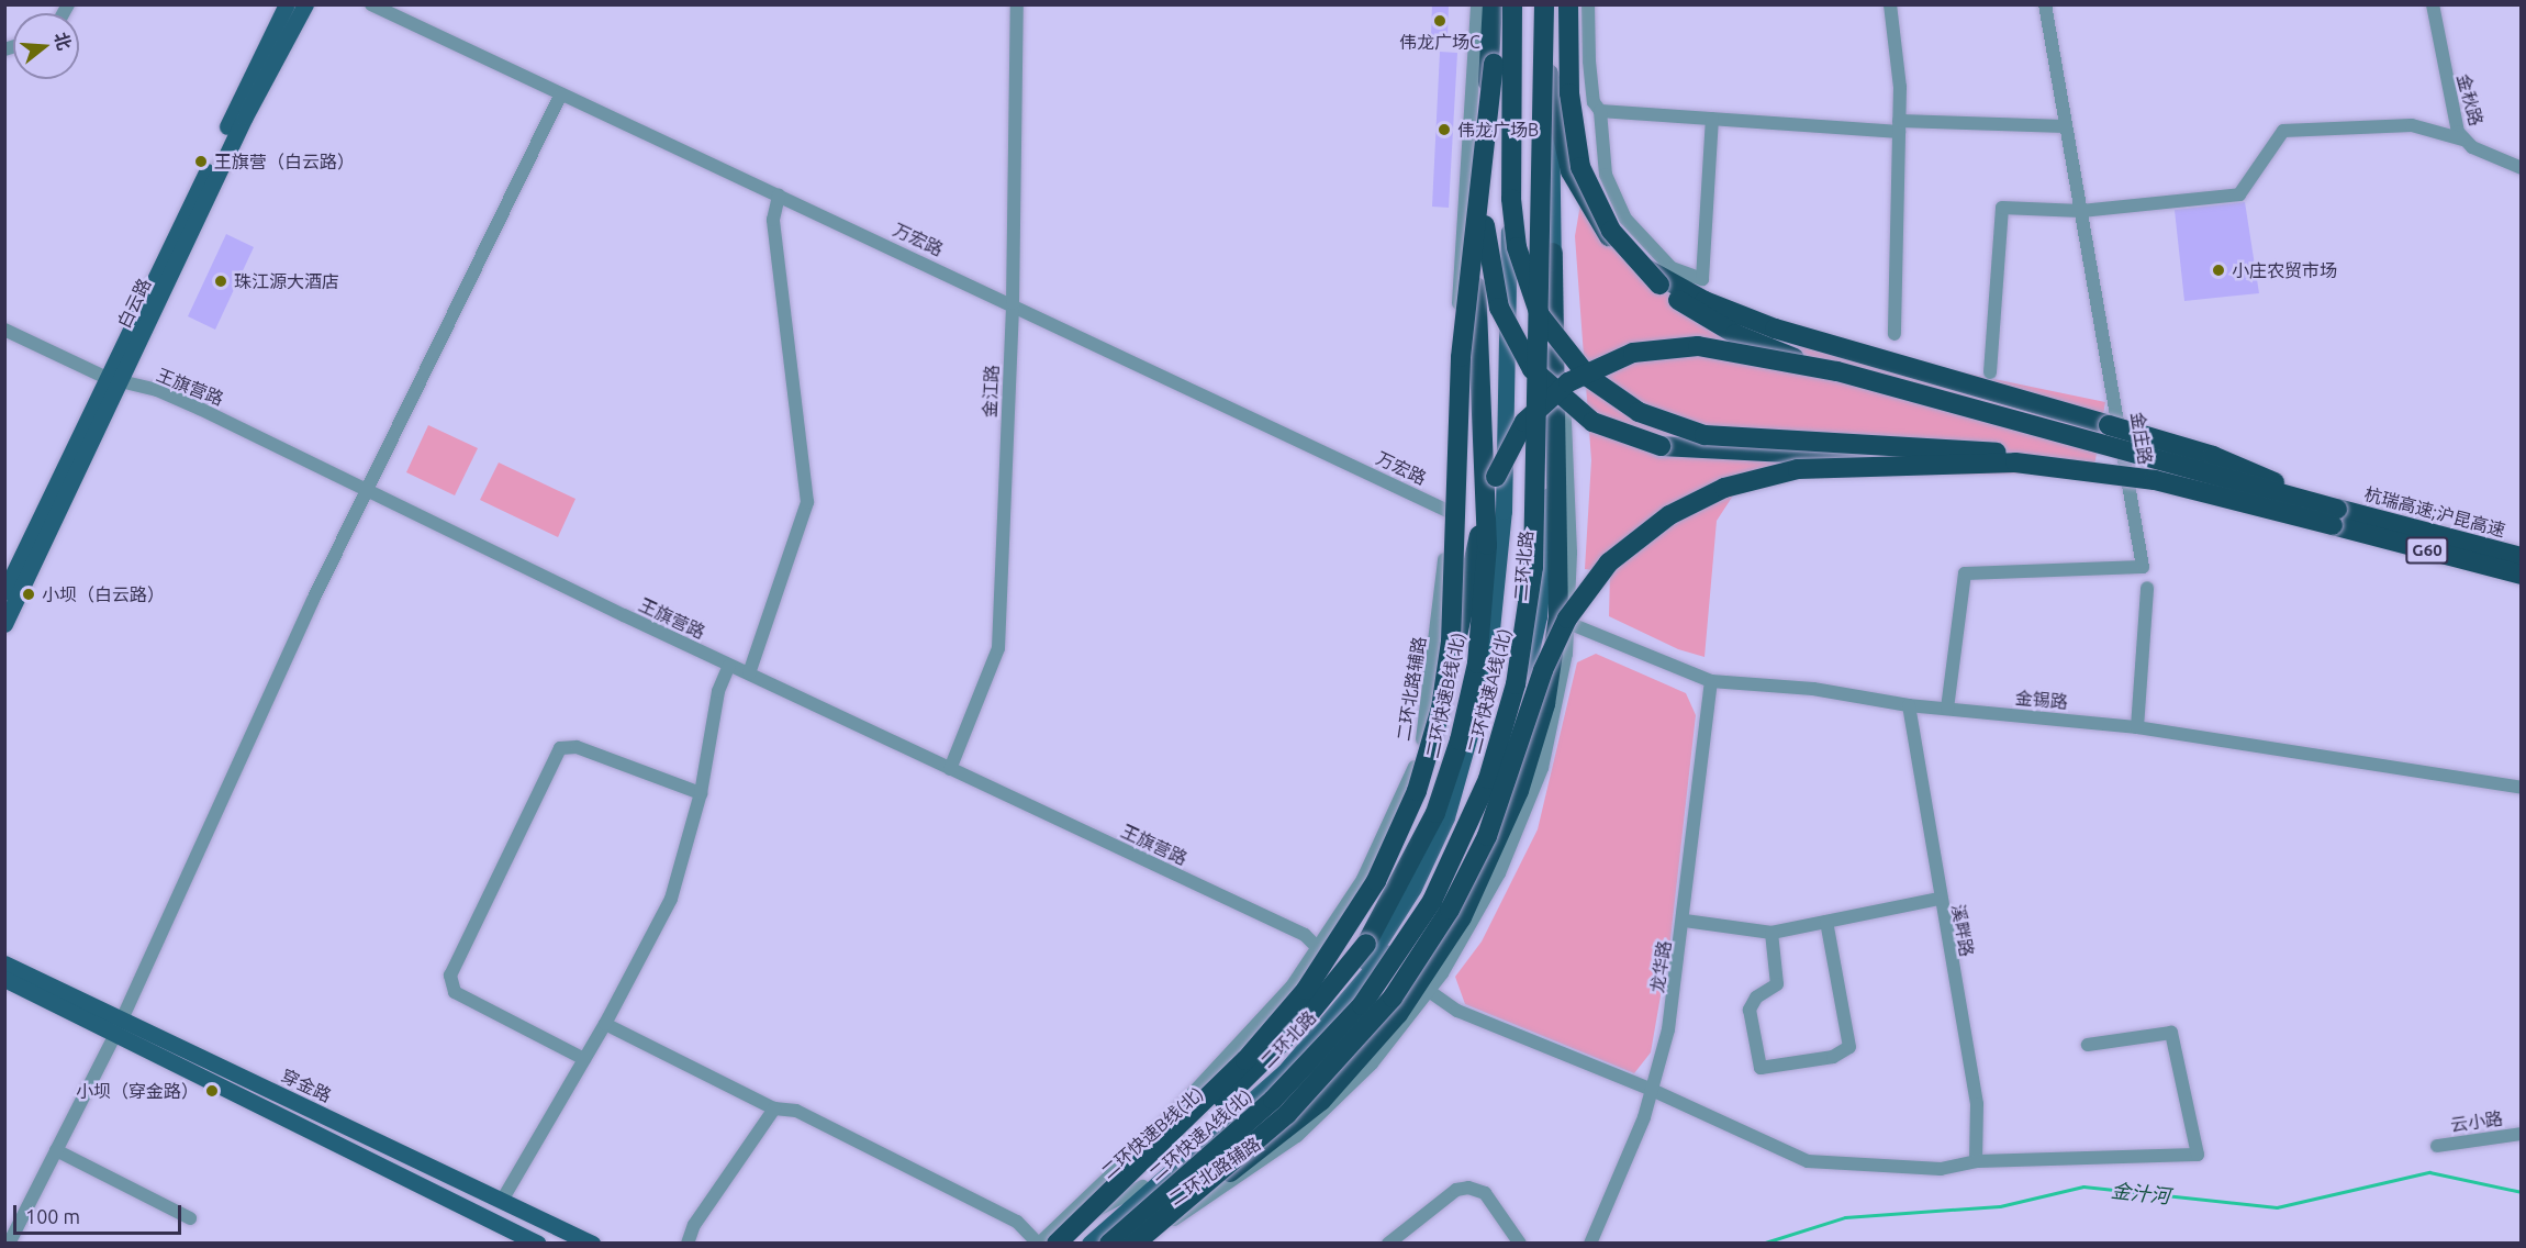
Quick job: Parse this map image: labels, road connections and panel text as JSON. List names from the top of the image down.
{
  "streets": {
    "highway": [
      "杭瑞高速;沪昆高速",
      "G60",
      "二环快速A线(北)",
      "二环快速B线(北)"
    ],
    "main road": ["白云路", "二环北路", "穿金路"],
    "street": [
      "金秋路",
      "万宏路",
      "王旗营路",
      "金江路",
      "金庄路",
      "二环北路辅路",
      "金锡路",
      "溪畔路",
      "龙华路",
      "云小路"
    ]
  },
  "crossings": [
    ["万宏路", "金江路"],
    ["万宏路", "二环北路辅路"],
    ["白云路", "王旗营路"],
    ["王旗营路", "金江路"],
    ["王旗营路", "二环北路辅路"],
    ["金庄路", "金锡路"],
    ["杭瑞高速;沪昆高速", "G60"],
    ["二环北路", "二环北路辅路"],
    ["二环北路", "二环快速A线(北)"],
    ["二环北路辅路", "金锡路"],
    ["金锡路", "溪畔路"],
    ["金锡路", "龙华路"]
  ],
  "water": ["金汁河"],
  "places": [
    "伟龙广场C",
    "伟龙广场B",
    "王旗营（白云路）",
    "小庄农贸市场",
    "珠江源大酒店",
    "小坝（白云路）",
    "小坝（穿金路）"
  ],
  "scale_bar": "100 m",
  "north": "right"
}
